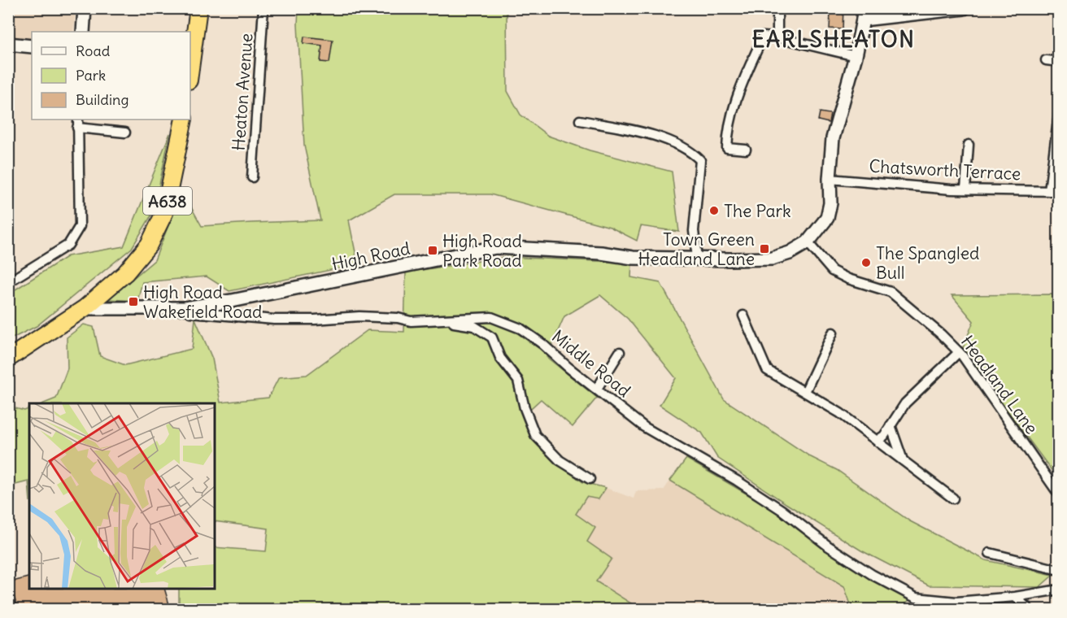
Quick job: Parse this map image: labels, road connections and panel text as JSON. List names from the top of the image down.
{
  "streets": {
    "highway": ["A638"],
    "street": [
      "Heaton Avenue",
      "Chatsworth Terrace",
      "High Road",
      "Middle Road",
      "Headland Lane"
    ]
  },
  "crossings": [
    ["A638", "High Road"],
    ["High Road", "Middle Road"],
    ["High Road", "Headland Lane"]
  ],
  "districts": ["EARLSHEATON"],
  "places": {
    "other": ["The Park", "The Spangled Bull"],
    "transit": ["Town Green Headland Lane", "High Road Park Road", "High Road Wakefield Road"]
  },
  "legend": ["Road", "Park", "Building"]
}
